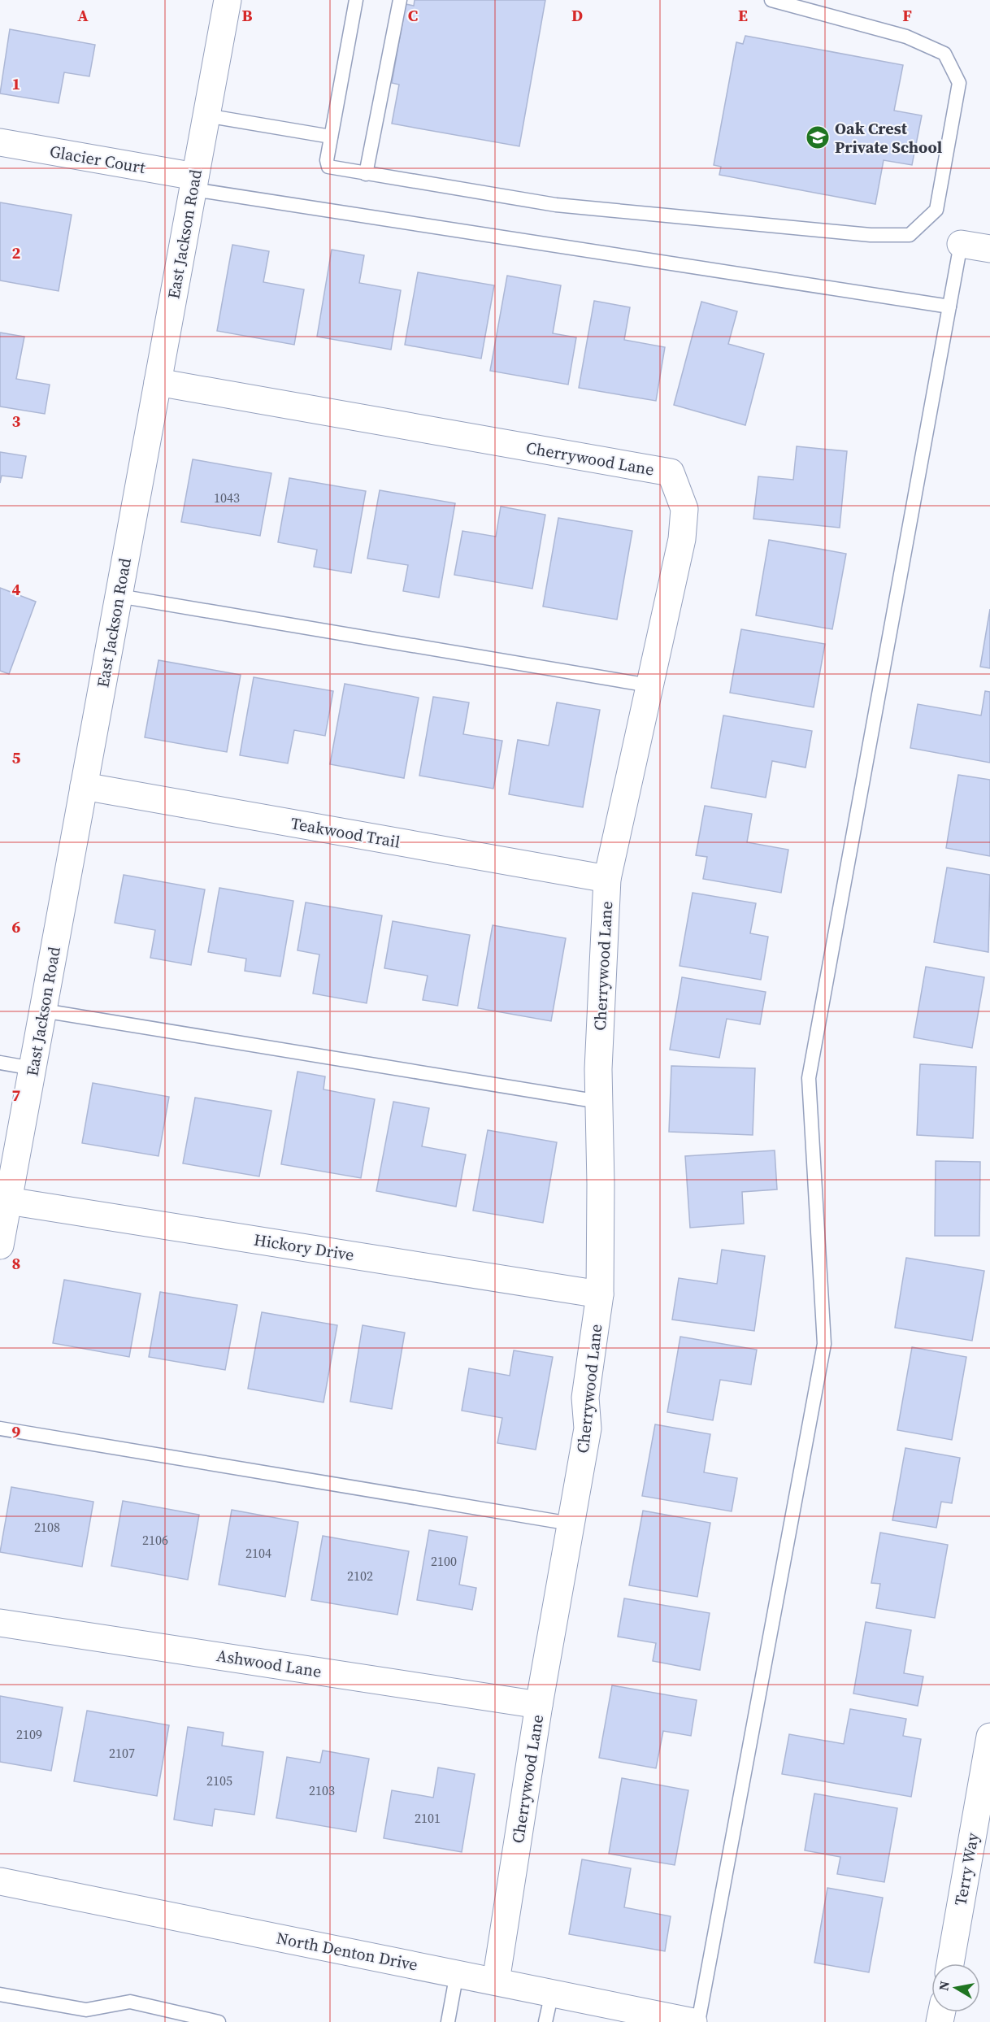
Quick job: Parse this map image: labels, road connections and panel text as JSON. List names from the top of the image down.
{
  "streets": {
    "street": [
      "Glacier Court",
      "East Jackson Road",
      "Cherrywood Lane",
      "Teakwood Trail",
      "Hickory Drive",
      "Ashwood Lane",
      "Terry Way",
      "North Denton Drive"
    ]
  },
  "crossings": [
    ["Glacier Court", "East Jackson Road"],
    ["East Jackson Road", "Cherrywood Lane"],
    ["East Jackson Road", "Teakwood Trail"],
    ["East Jackson Road", "Hickory Drive"],
    ["Cherrywood Lane", "Teakwood Trail"],
    ["Cherrywood Lane", "Hickory Drive"],
    ["Cherrywood Lane", "Ashwood Lane"],
    ["Cherrywood Lane", "North Denton Drive"]
  ],
  "places": {
    "school or university": ["Oak Crest Private School"]
  },
  "house_numbers": [
    "1043",
    "2108",
    "2106",
    "2104",
    "2100",
    "2102",
    "2109",
    "2107",
    "2105",
    "2103",
    "2101"
  ],
  "north": "left",
  "grid": {
    "columns": [
      "A",
      "B",
      "C",
      "D",
      "E",
      "F"
    ],
    "rows": [
      "1",
      "2",
      "3",
      "4",
      "5",
      "6",
      "7",
      "8",
      "9"
    ]
  }
}
